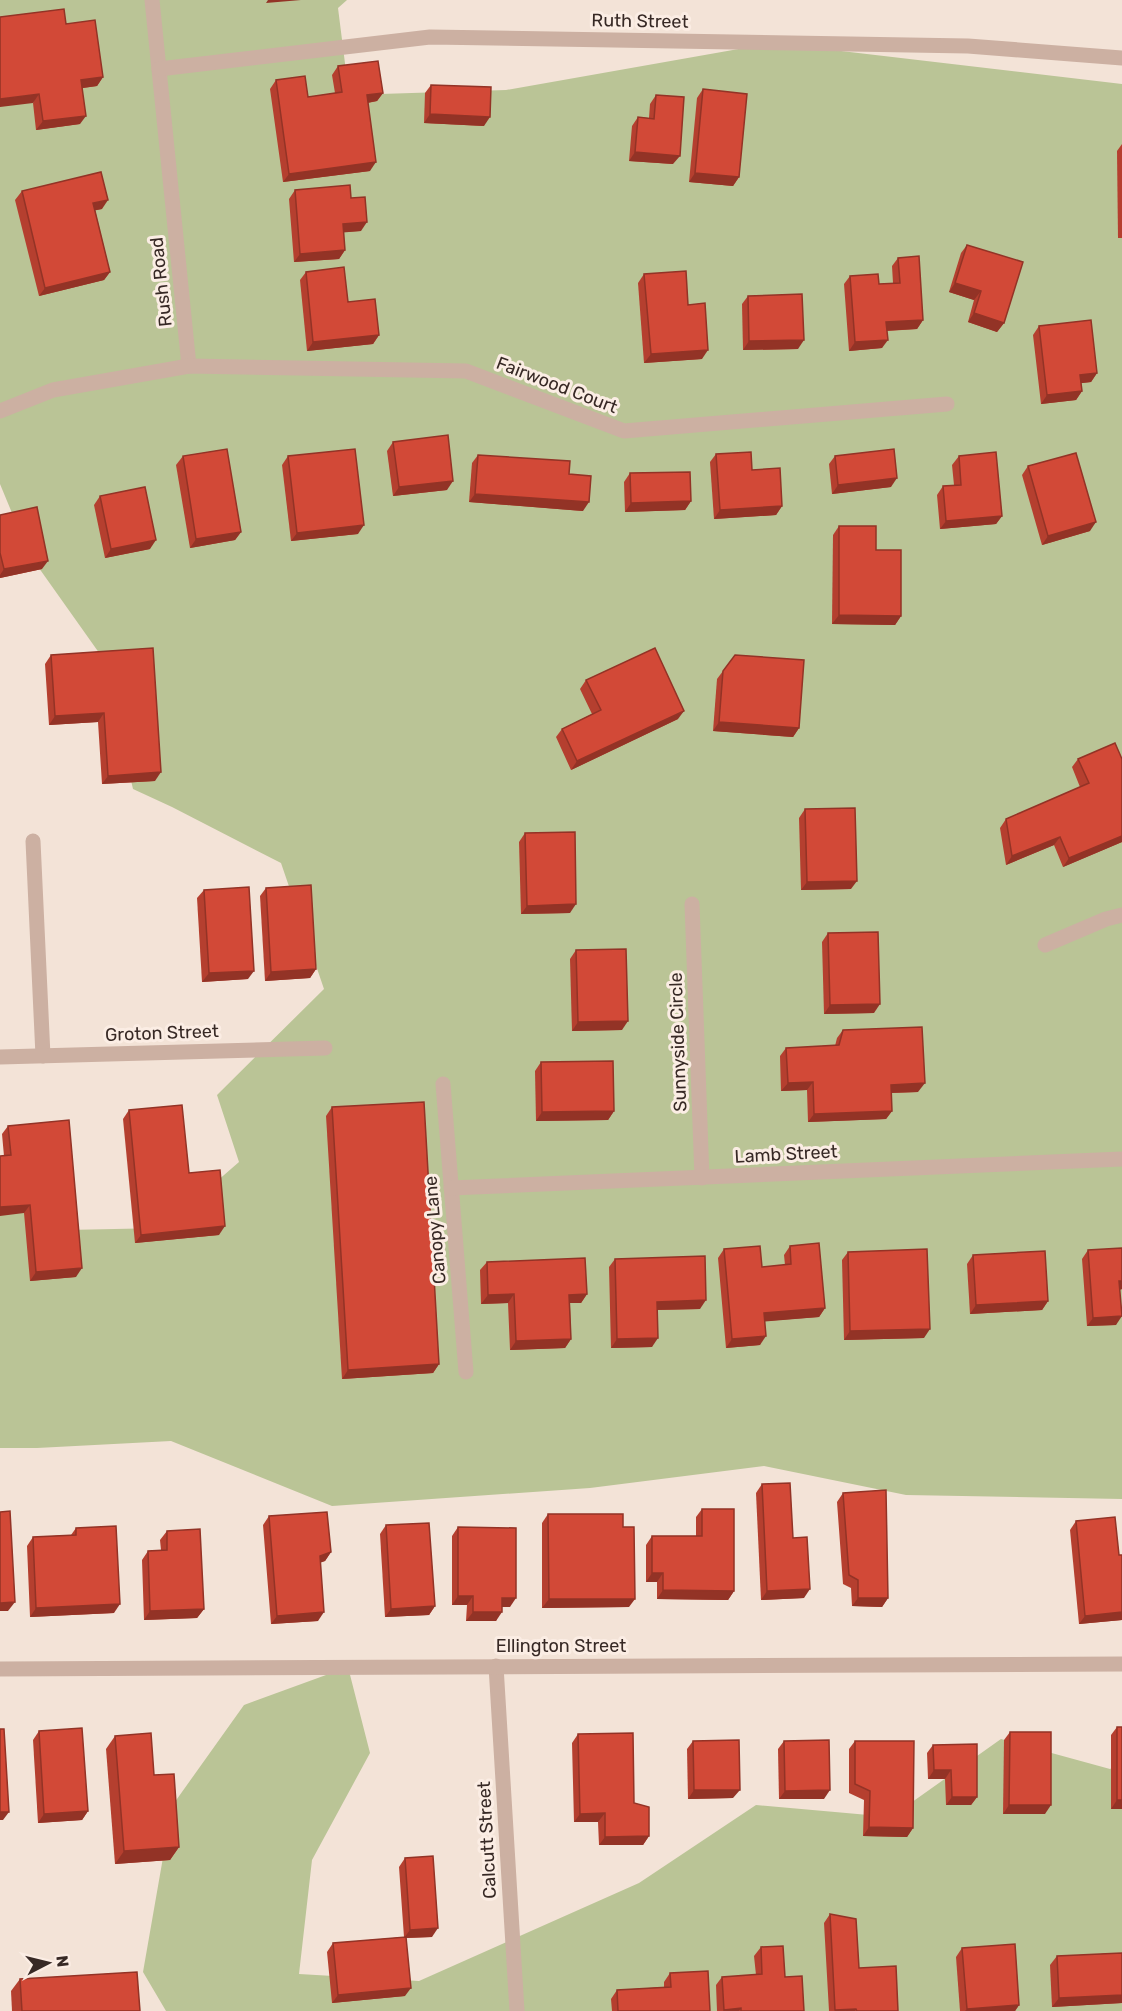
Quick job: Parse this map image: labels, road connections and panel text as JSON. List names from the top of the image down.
{
  "streets": {
    "street": [
      "Ruth Street",
      "Rush Road",
      "Fairwood Court",
      "Groton Street",
      "Sunnyside Circle",
      "Lamb Street",
      "Canopy Lane",
      "Ellington Street",
      "Calcutt Street"
    ]
  },
  "crossings": [
    ["Ruth Street", "Rush Road"],
    ["Rush Road", "Fairwood Court"],
    ["Sunnyside Circle", "Lamb Street"],
    ["Lamb Street", "Canopy Lane"],
    ["Ellington Street", "Calcutt Street"]
  ],
  "north": "right"
}
